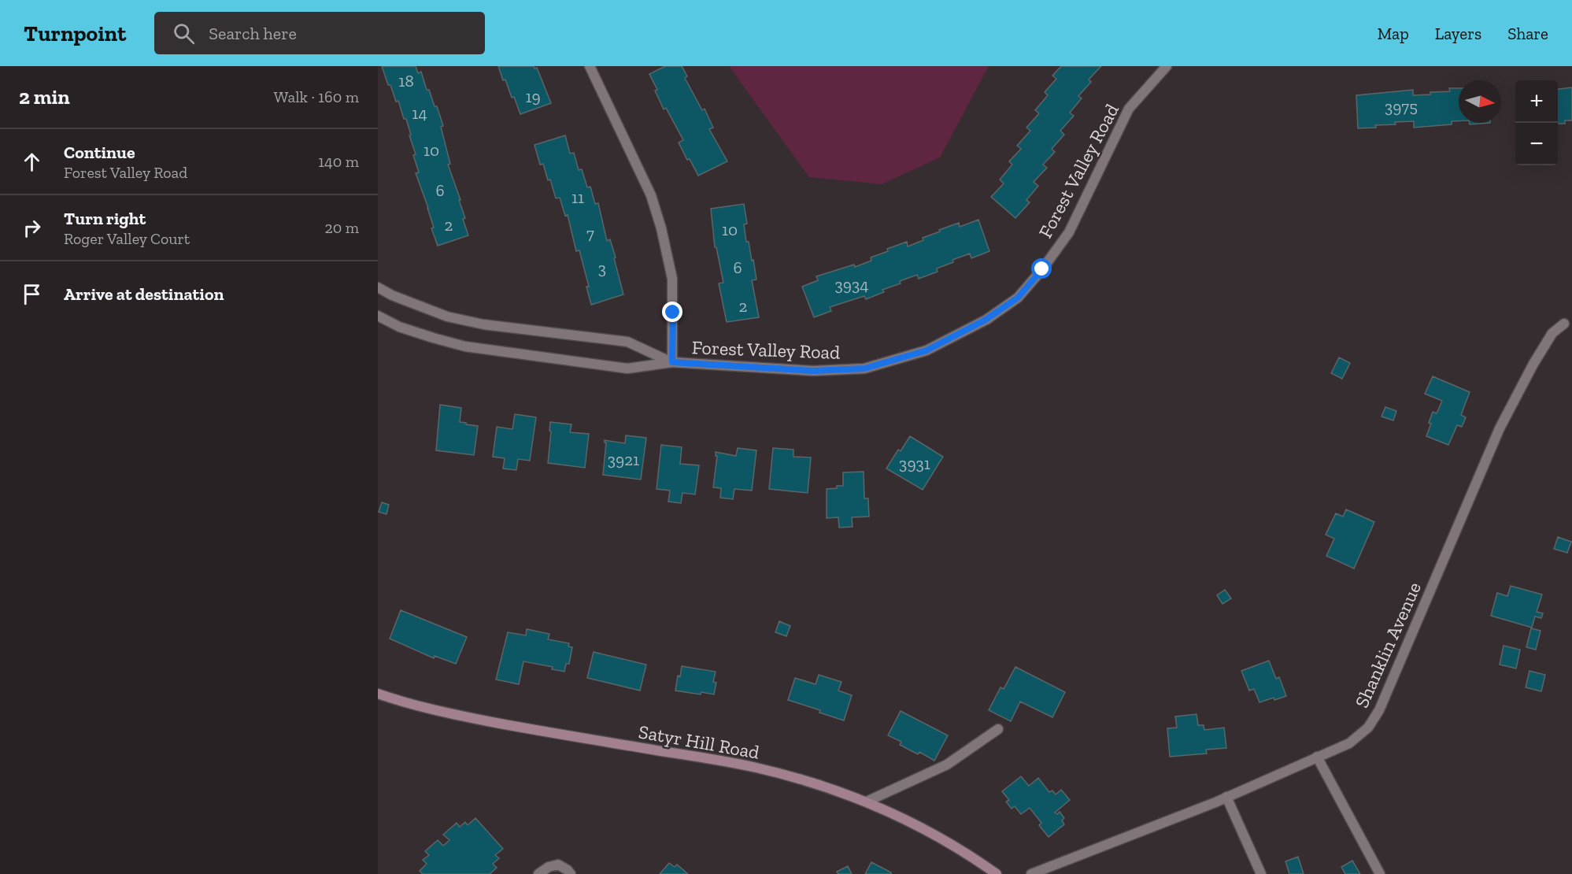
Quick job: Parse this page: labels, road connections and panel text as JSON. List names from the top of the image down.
{
  "streets": {
    "street": ["Forest Valley Road", "Shanklin Avenue", "Satyr Hill Road"]
  },
  "house_numbers": [
    "18",
    "19",
    "3975",
    "14",
    "10",
    "6",
    "11",
    "2",
    "10",
    "7",
    "6",
    "3",
    "3934",
    "2",
    "3921",
    "3931"
  ],
  "north": "right",
  "page": {
    "header": "Turnpoint",
    "search": "Search here",
    "nav": ["Map", "Layers", "Share"],
    "heading": ["2 min", "Walk · 160 m"],
    "map_buttons": ["+", "−"],
    "list": [
      ["Continue", "Forest Valley Road", "140 m"],
      ["Turn right", "Roger Valley Court", "20 m"],
      "Arrive at destination"
    ]
  }
}
